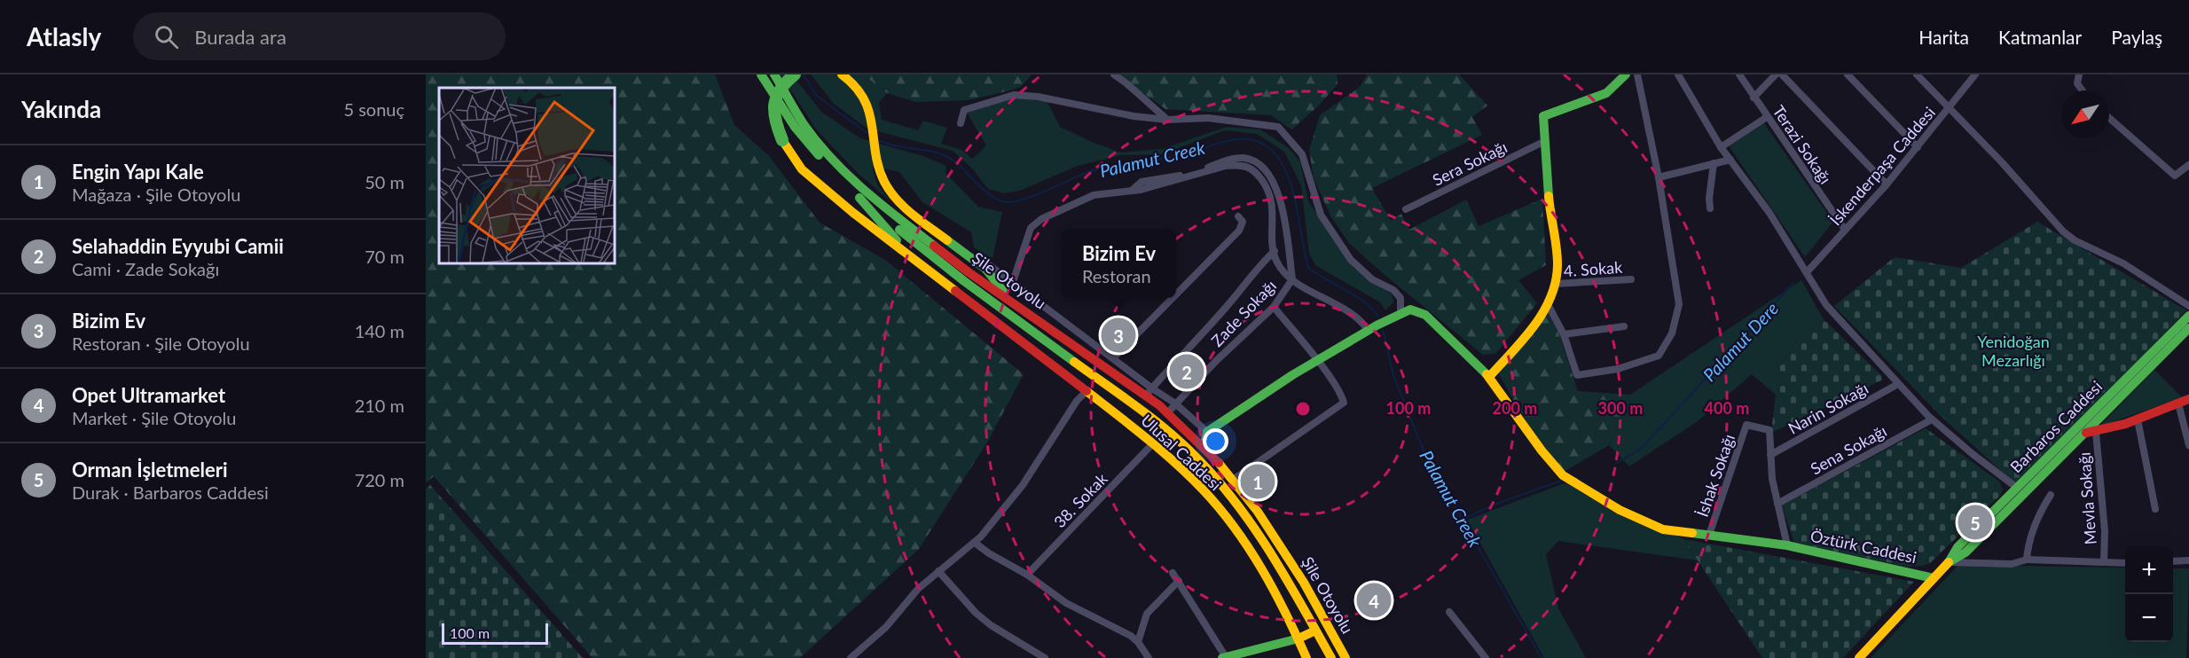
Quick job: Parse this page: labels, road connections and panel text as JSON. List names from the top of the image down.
{
  "streets": {
    "main road": [
      "Şile Otoyolu",
      "Barbaros Caddesi",
      "Ulusal Caddesi",
      "Öztürk Caddesi"
    ],
    "street": [
      "Terazi Sokağı",
      "Sera Sokağı",
      "İskenderpaşa Caddesi",
      "4. Sokak",
      "Zade Sokağı",
      "Narin Sokağı",
      "Sena Sokağı",
      "İshak Sokağı",
      "Mevla Sokağı",
      "38. Sokak"
    ]
  },
  "crossings": [
    ["Terazi Sokağı", "İskenderpaşa Caddesi"],
    ["Şile Otoyolu", "Zade Sokağı"],
    ["Narin Sokağı", "İshak Sokağı"],
    ["Barbaros Caddesi", "Mevla Sokağı"],
    ["Barbaros Caddesi", "Öztürk Caddesi"],
    ["Ulusal Caddesi", "38. Sokak"],
    ["İshak Sokağı", "Öztürk Caddesi"]
  ],
  "water": ["Palamut Creek", "Palamut Dere"],
  "parks": ["Yenidoğan Mezarlığı"],
  "scale_bar": "100 m",
  "north": "bottom left",
  "page": {
    "header": "Atlasly",
    "search": "Burada ara",
    "nav": ["Harita", "Katmanlar", "Paylaş"],
    "heading": ["Yakında", "5 sonuç"],
    "list": [
      {
        "mark": "1",
        "name": "Engin Yapı Kale",
        "note": "Mağaza · Şile Otoyolu",
        "value": "50 m"
      },
      {
        "mark": "2",
        "name": "Selahaddin Eyyubi Camii",
        "note": "Cami · Zade Sokağı",
        "value": "70 m"
      },
      {
        "mark": "3",
        "name": "Bizim Ev",
        "note": "Restoran · Şile Otoyolu",
        "value": "140 m"
      },
      {
        "mark": "4",
        "name": "Opet Ultramarket",
        "note": "Market · Şile Otoyolu",
        "value": "210 m"
      },
      {
        "mark": "5",
        "name": "Orman İşletmeleri",
        "note": "Durak · Barbaros Caddesi",
        "value": "720 m"
      }
    ],
    "popup": ["Bizim Ev", "Restoran"],
    "pins": [
      "3",
      "2",
      "1",
      "5",
      "4"
    ],
    "map_buttons": ["+", "−"],
    "scale": "100 m"
  },
  "rings": [
    "100 m",
    "200 m",
    "300 m",
    "400 m"
  ]
}
